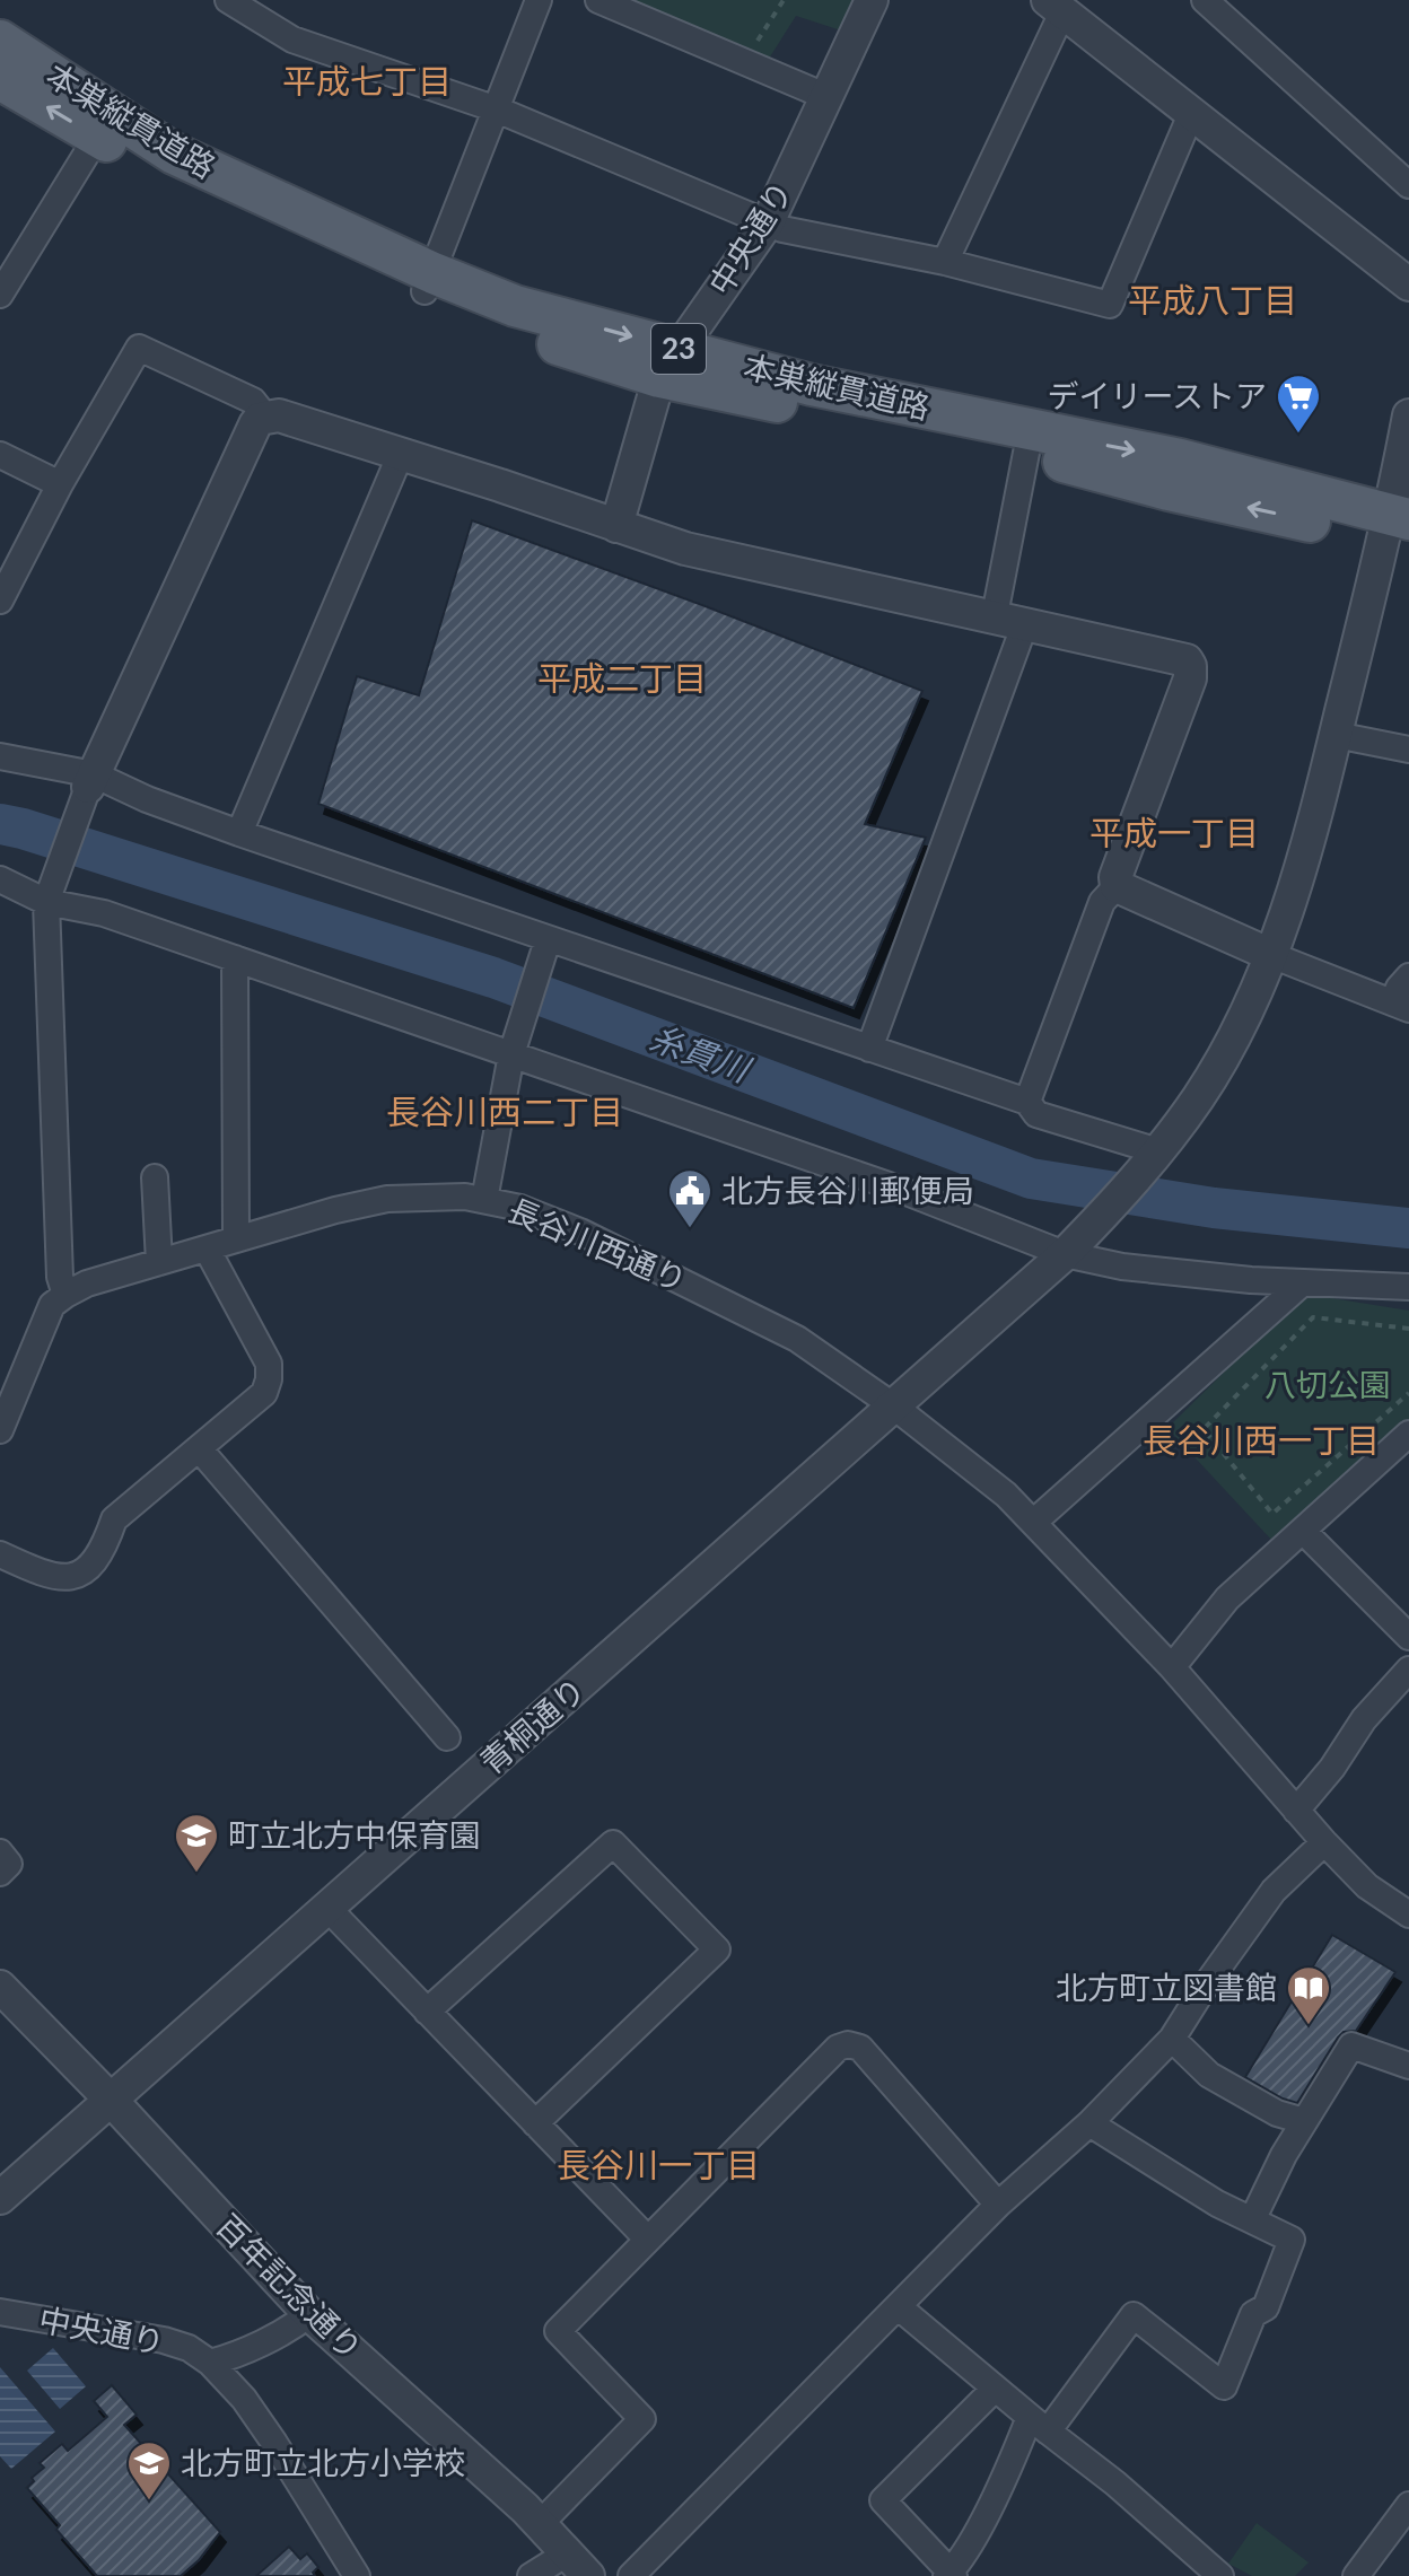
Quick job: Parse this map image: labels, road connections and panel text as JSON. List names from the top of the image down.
{
  "streets": {
    "main road": ["本巣縦貫道路", "23"],
    "street": [
      "中央通り",
      "長谷川西通り",
      "青桐通り",
      "百年記念通り"
    ]
  },
  "crossings": [
    ["本巣縦貫道路", "中央通り"],
    ["本巣縦貫道路", "青桐通り"],
    ["長谷川西通り", "青桐通り"],
    ["青桐通り", "百年記念通り"]
  ],
  "districts": [
    "平成七丁目",
    "平成八丁目",
    "平成二丁目",
    "平成一丁目",
    "長谷川西二丁目",
    "長谷川西一丁目",
    "長谷川一丁目"
  ],
  "water": ["糸貫川"],
  "parks": ["八切公園"],
  "places": {
    "supermarket": ["デイリーストア"],
    "public building": ["北方長谷川郵便局"],
    "school or university": ["町立北方中保育園", "北方町立北方小学校"],
    "library": ["北方町立図書館"]
  }
}
